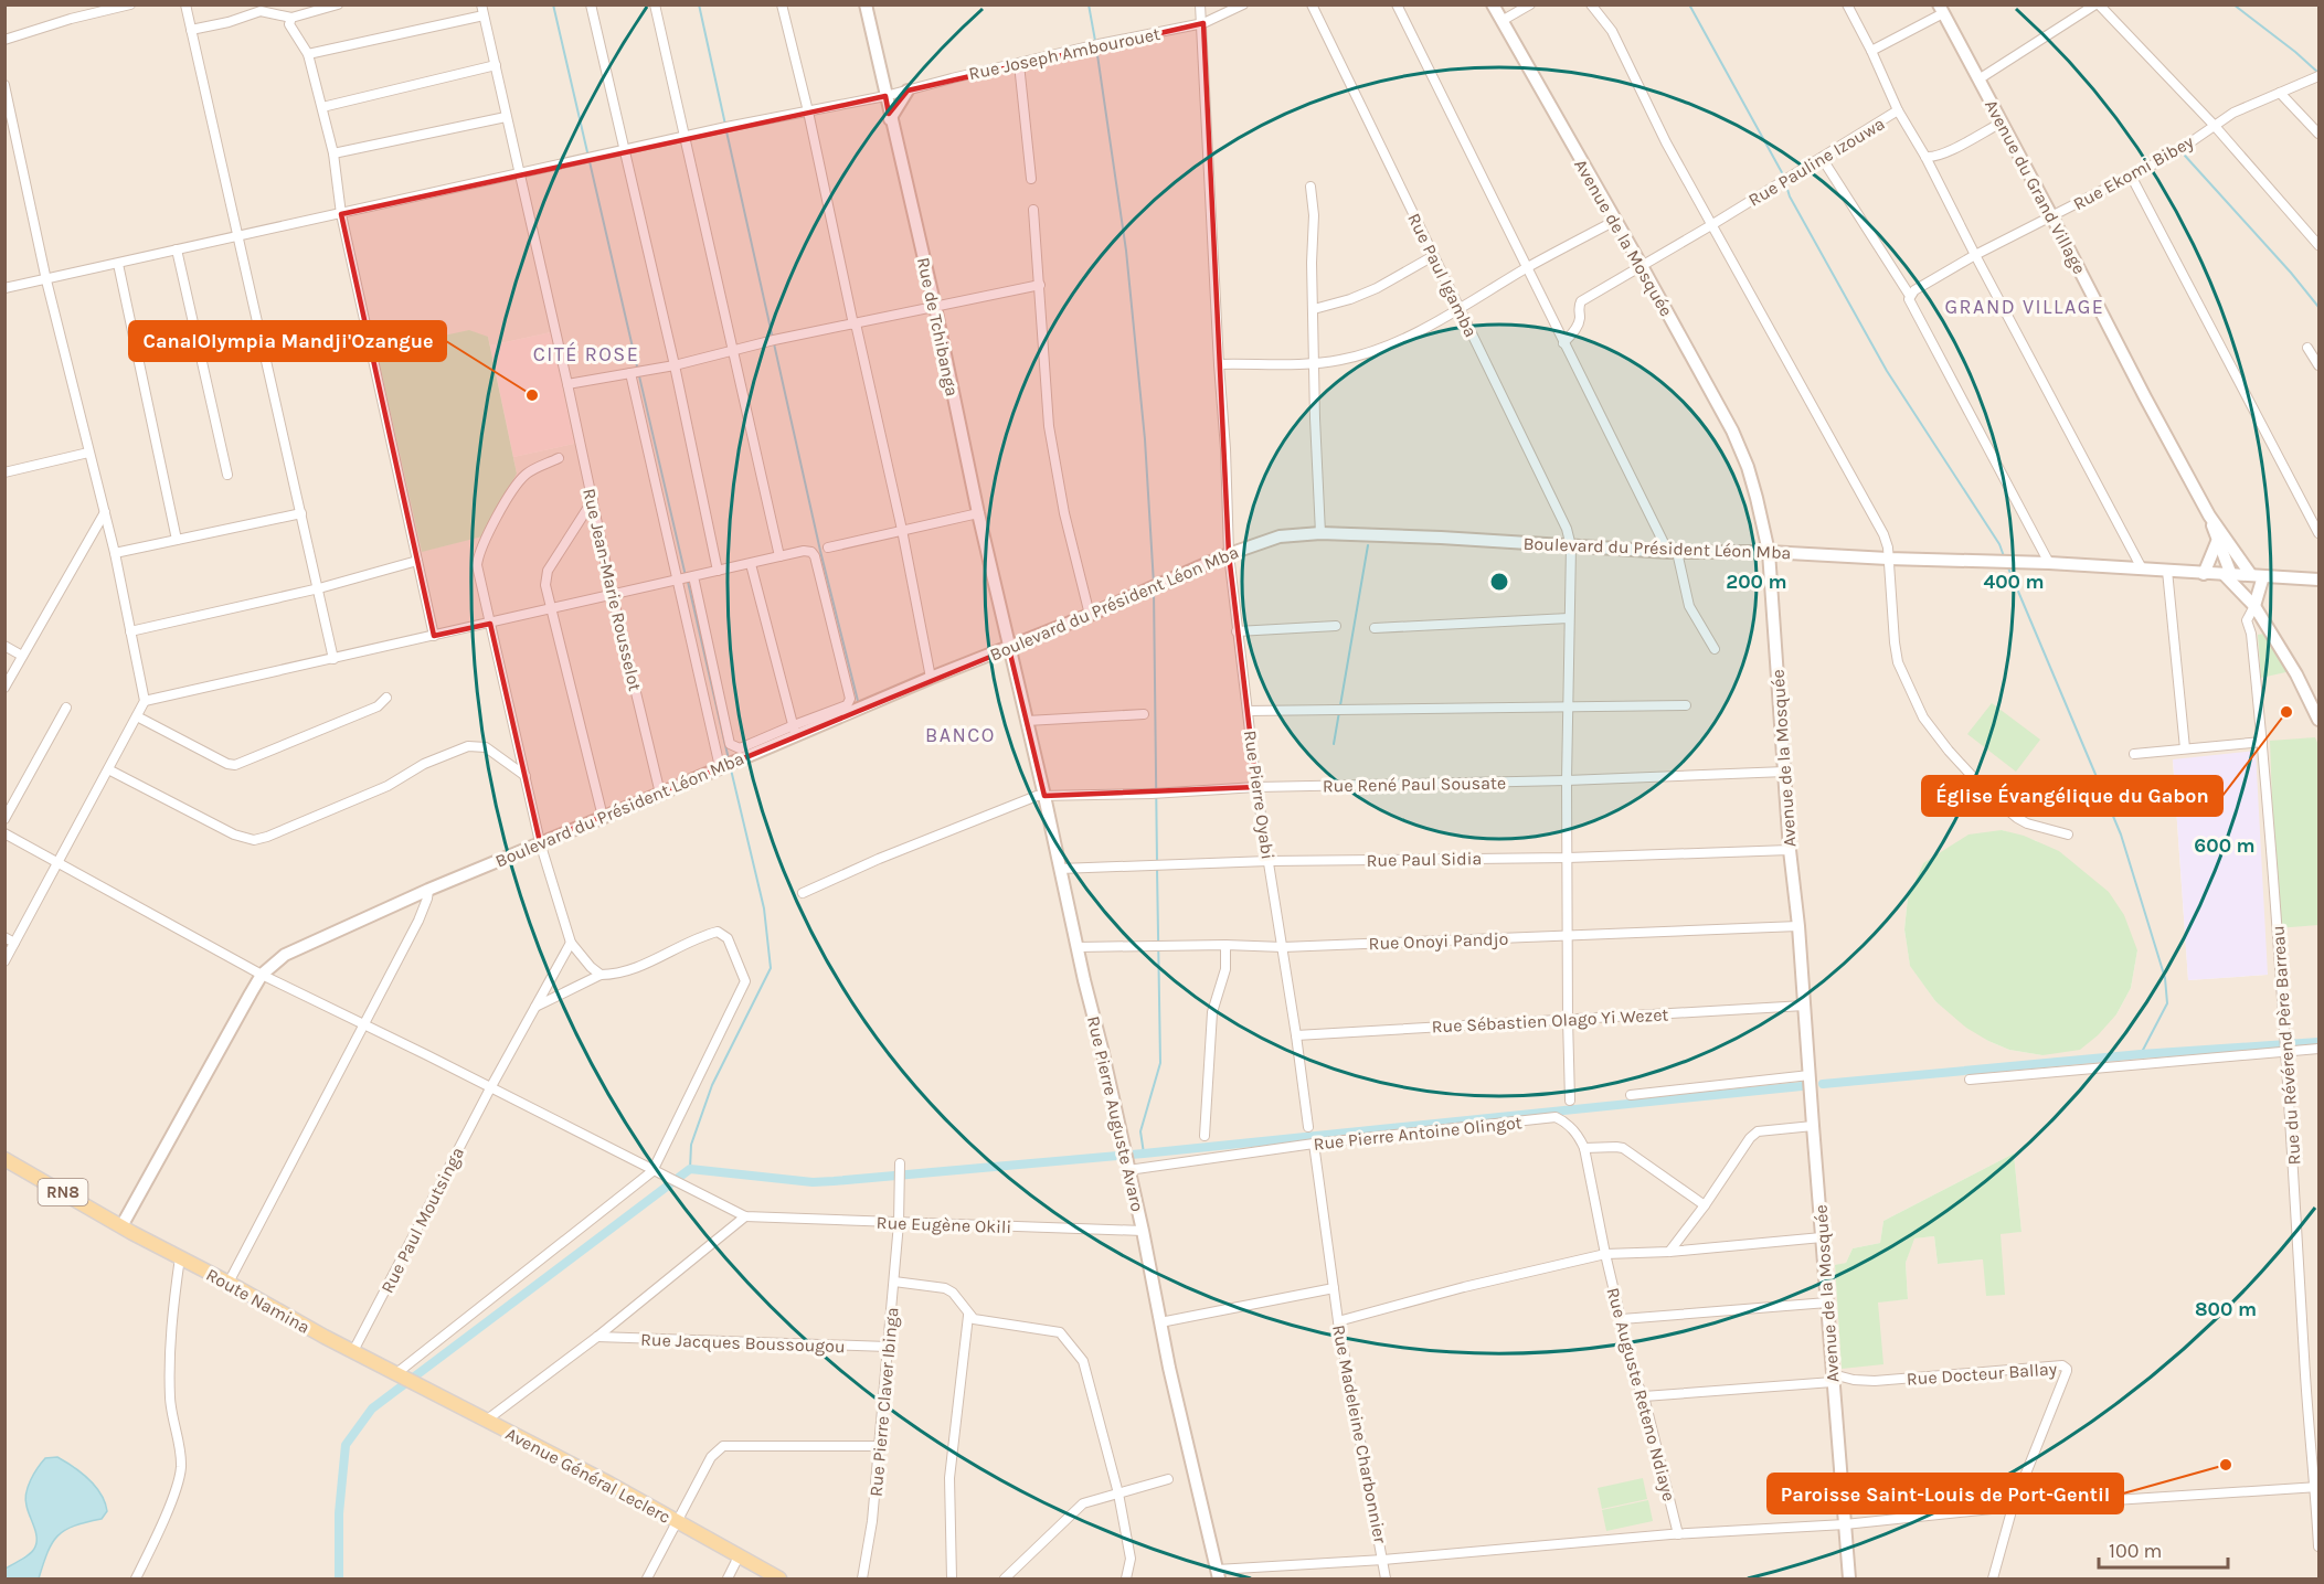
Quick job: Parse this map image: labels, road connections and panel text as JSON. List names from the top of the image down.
{
  "streets": {
    "main road": ["RN8", "Route Namina", "Avenue Général Leclerc"],
    "street": [
      "Rue Joseph Ambourouet",
      "Rue Pauline Izouwa",
      "Rue Ekomi Bibey",
      "Avenue du Grand Village",
      "Avenue de la Mosquée",
      "Rue Paul Igamba",
      "Rue de Tchibanga",
      "Boulevard du Président Léon Mba",
      "Rue Jean-Marie Rousselot",
      "Rue René Paul Sousate",
      "Rue Pierre Oyabi",
      "Rue Paul Sidia",
      "Rue Onoyi Pandjo",
      "Rue Sébastien Olago Yi Wezet",
      "Rue du Révérend Père Barreau",
      "Rue Pierre Auguste Avaro",
      "Rue Pierre Antoine Olingot",
      "Rue Paul Moutsinga",
      "Rue Eugène Okili",
      "Rue Jacques Boussougou",
      "Rue Docteur Ballay",
      "Rue Auguste Reteno Ndiaye",
      "Rue Pierre Claver Ibinga",
      "Rue Madeleine Charbonnier"
    ]
  },
  "crossings": [
    ["Rue Joseph Ambourouet", "Rue de Tchibanga"],
    ["Rue Joseph Ambourouet", "Rue Jean-Marie Rousselot"],
    ["Rue Joseph Ambourouet", "Rue Pierre Oyabi"],
    ["Rue Pauline Izouwa", "Avenue de la Mosquée"],
    ["Rue Ekomi Bibey", "Avenue du Grand Village"],
    ["Avenue du Grand Village", "Boulevard du Président Léon Mba"],
    ["Avenue de la Mosquée", "Boulevard du Président Léon Mba"],
    ["Avenue de la Mosquée", "Rue René Paul Sousate"],
    ["Avenue de la Mosquée", "Rue Paul Sidia"],
    ["Avenue de la Mosquée", "Rue Onoyi Pandjo"],
    ["Avenue de la Mosquée", "Rue Sébastien Olago Yi Wezet"],
    ["Avenue de la Mosquée", "Rue Docteur Ballay"],
    ["Rue Paul Igamba", "Boulevard du Président Léon Mba"],
    ["Rue de Tchibanga", "Boulevard du Président Léon Mba"],
    ["Rue de Tchibanga", "Rue Pierre Auguste Avaro"],
    ["Boulevard du Président Léon Mba", "Rue Jean-Marie Rousselot"],
    ["Boulevard du Président Léon Mba", "Rue Pierre Oyabi"],
    ["Boulevard du Président Léon Mba", "Rue Pierre Auguste Avaro"],
    ["Boulevard du Président Léon Mba", "RN8"],
    ["Boulevard du Président Léon Mba", "Route Namina"],
    ["Rue René Paul Sousate", "Rue Pierre Oyabi"],
    ["Rue René Paul Sousate", "Rue Pierre Auguste Avaro"],
    ["Rue Pierre Oyabi", "Rue Paul Sidia"],
    ["Rue Pierre Oyabi", "Rue Onoyi Pandjo"],
    ["Rue Pierre Oyabi", "Rue Sébastien Olago Yi Wezet"],
    ["Rue Paul Sidia", "Rue Pierre Auguste Avaro"],
    ["Rue Onoyi Pandjo", "Rue Pierre Auguste Avaro"],
    ["Rue Pierre Auguste Avaro", "Rue Pierre Antoine Olingot"],
    ["Rue Pierre Auguste Avaro", "Rue Eugène Okili"],
    ["Rue Pierre Antoine Olingot", "Rue Auguste Reteno Ndiaye"],
    ["Rue Pierre Antoine Olingot", "Rue Madeleine Charbonnier"],
    ["RN8", "Route Namina"],
    ["Rue Paul Moutsinga", "Route Namina"],
    ["Rue Eugène Okili", "Rue Pierre Claver Ibinga"],
    ["Route Namina", "Avenue Général Leclerc"],
    ["Rue Jacques Boussougou", "Rue Pierre Claver Ibinga"]
  ],
  "districts": ["GRAND VILLAGE", "CITÉ ROSE", "BANCO"],
  "places": ["CanalOlympia Mandji'Ozangue", "Église Évangélique du Gabon", "Paroisse Saint-Louis de Port-Gentil"],
  "scale_bar": "100 m",
  "rings": [
    "200 m",
    "400 m",
    "600 m",
    "800 m"
  ]
}
